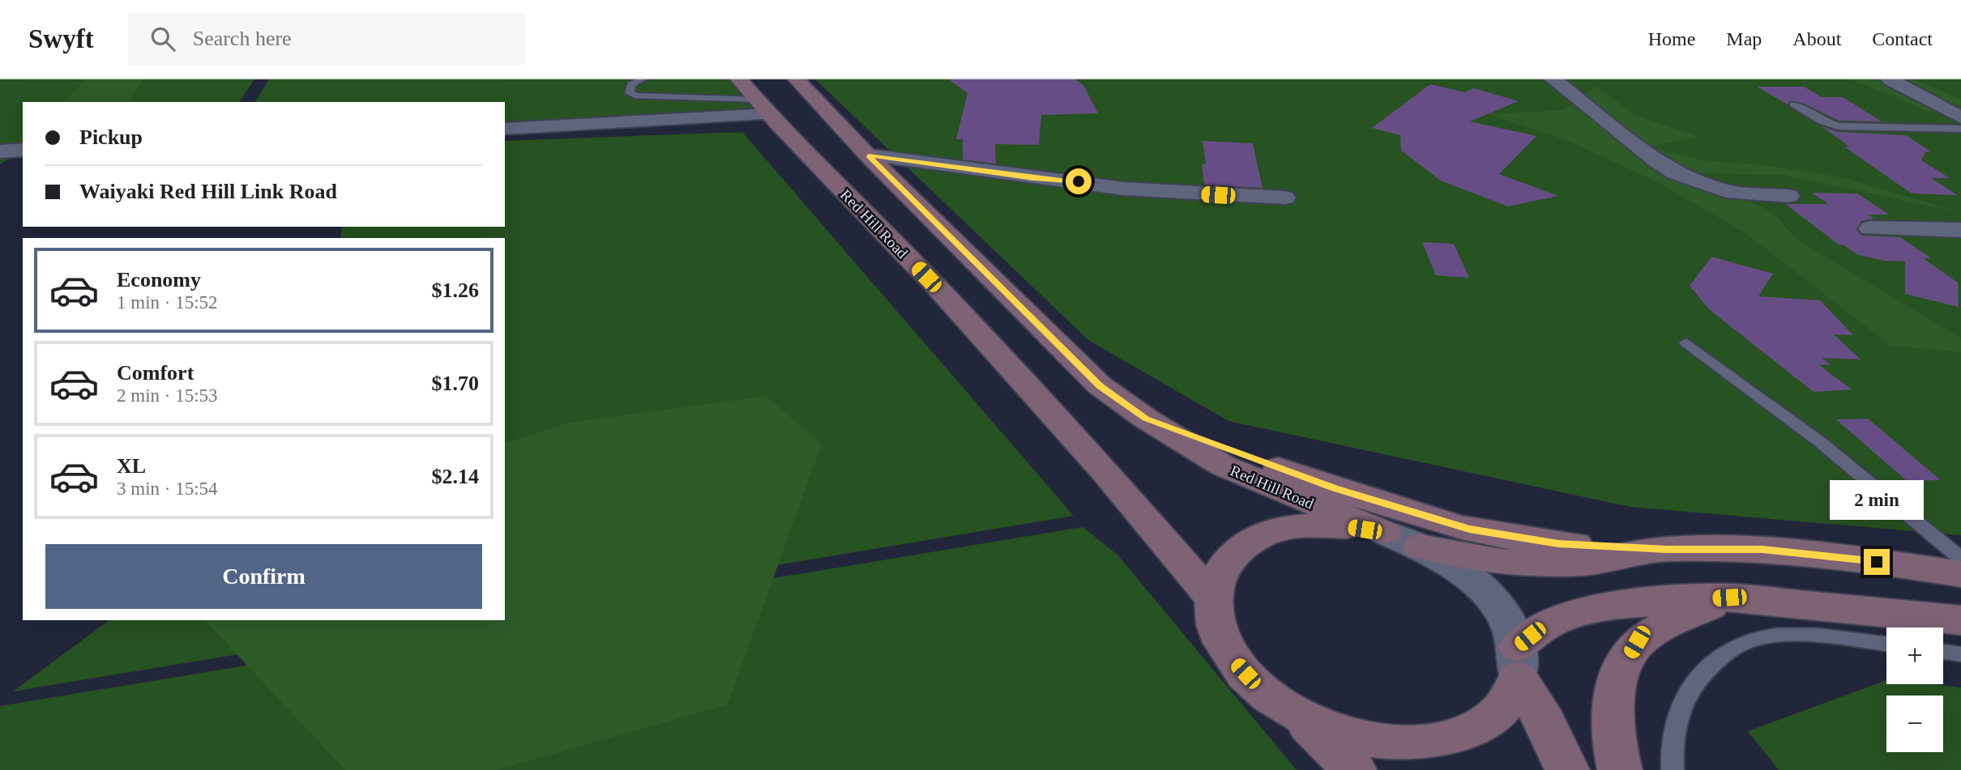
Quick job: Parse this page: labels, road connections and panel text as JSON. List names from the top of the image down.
{
  "streets": {
    "main road": ["Red Hill Road"]
  },
  "page": {
    "header": "Swyft",
    "search": "Search here",
    "nav": [
      "Home",
      "Map",
      "About",
      "Contact"
    ],
    "banner": ["Pickup", "Waiyaki Red Hill Link Road"],
    "list": [
      {
        "name": "Economy",
        "note": "1 min · 15:52",
        "value": "$1.26"
      },
      {
        "name": "Comfort",
        "note": "2 min · 15:53",
        "value": "$1.70"
      },
      {
        "name": "XL",
        "note": "3 min · 15:54",
        "value": "$2.14"
      }
    ],
    "bubble": "2 min",
    "buttons": "Confirm",
    "map_buttons": ["+", "−"]
  }
}
